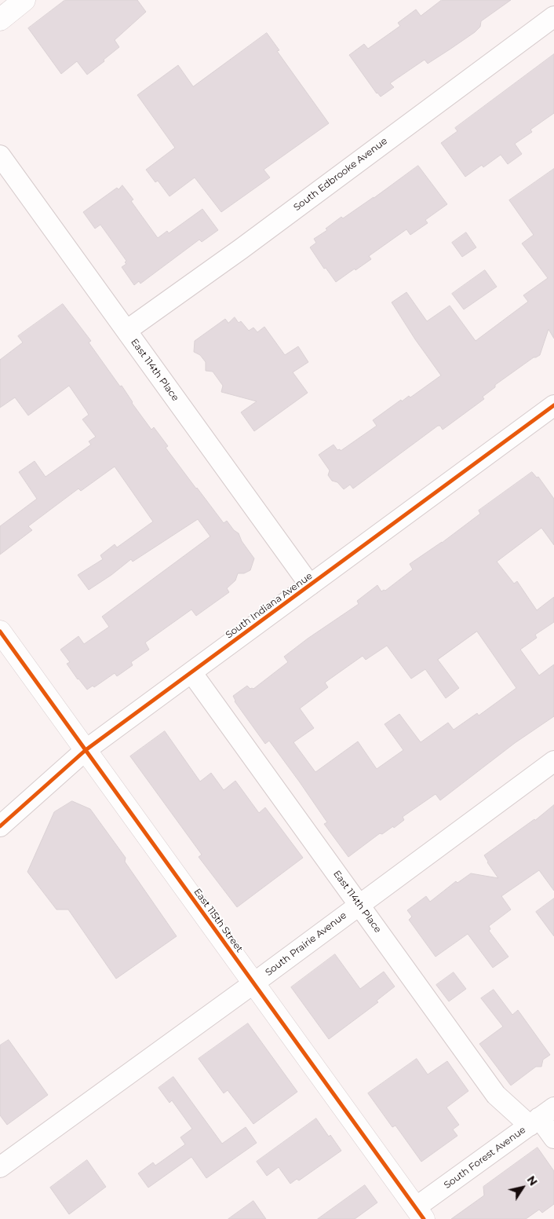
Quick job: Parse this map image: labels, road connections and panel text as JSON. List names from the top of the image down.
{
  "streets": {
    "street": [
      "South Edbrooke Avenue",
      "East 114th Place",
      "South Indiana Avenue",
      "East 115th Street",
      "South Prairie Avenue",
      "South Forest Avenue"
    ]
  },
  "crossings": [
    ["South Edbrooke Avenue", "East 114th Place"],
    ["East 114th Place", "South Indiana Avenue"],
    ["East 114th Place", "South Prairie Avenue"],
    ["East 114th Place", "South Forest Avenue"],
    ["South Indiana Avenue", "East 115th Street"],
    ["East 115th Street", "South Prairie Avenue"],
    ["East 115th Street", "South Forest Avenue"]
  ],
  "north": "top right"
}
